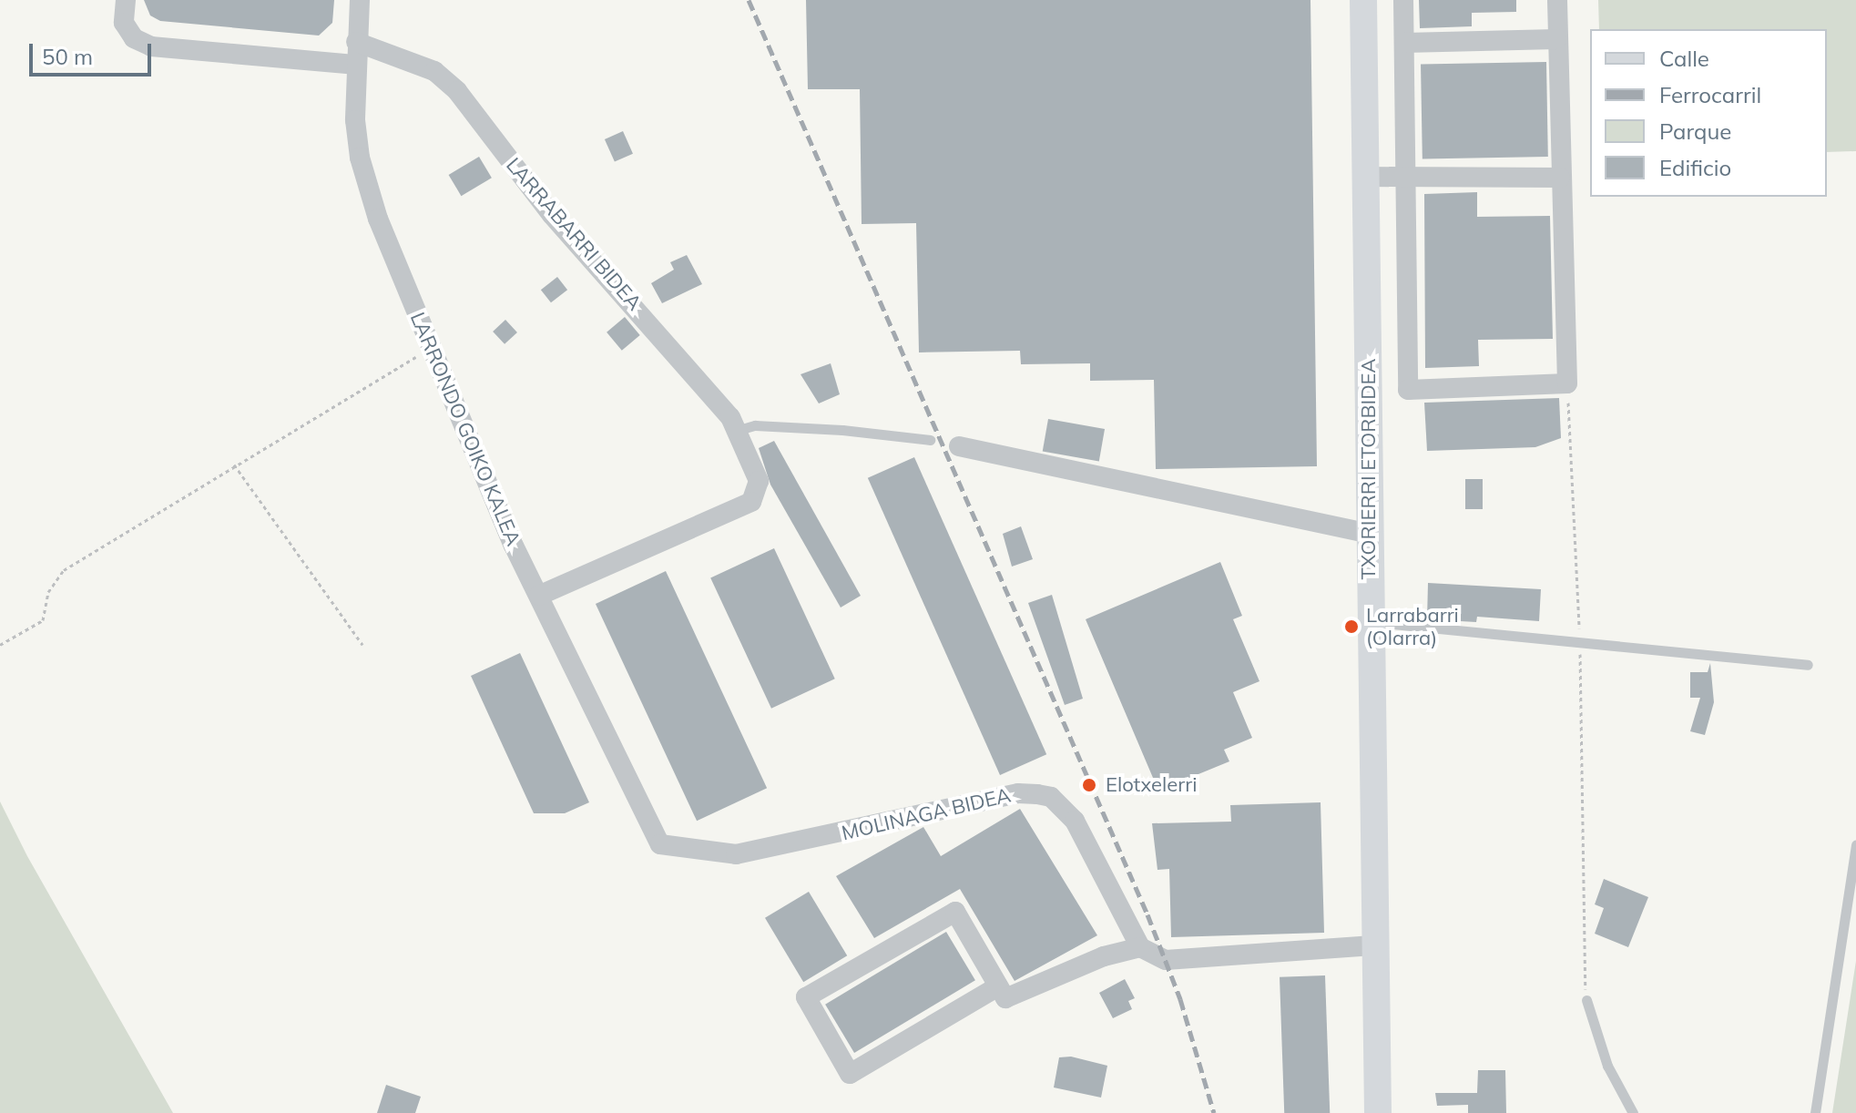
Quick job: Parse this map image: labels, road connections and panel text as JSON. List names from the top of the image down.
{
  "streets": {
    "street": [
      "LARRABARRI BIDEA",
      "LARRONDO GOIKO KALEA",
      "TXORIERRI ETORBIDEA",
      "MOLINAGA BIDEA"
    ]
  },
  "crossings": [
    ["LARRABARRI BIDEA", "LARRONDO GOIKO KALEA"],
    ["LARRONDO GOIKO KALEA", "MOLINAGA BIDEA"]
  ],
  "places": ["Larrabarri (Olarra)", "Elotxelerri"],
  "legend": [
    "Calle",
    "Ferrocarril",
    "Parque",
    "Edificio"
  ],
  "scale_bar": "50 m"
}
